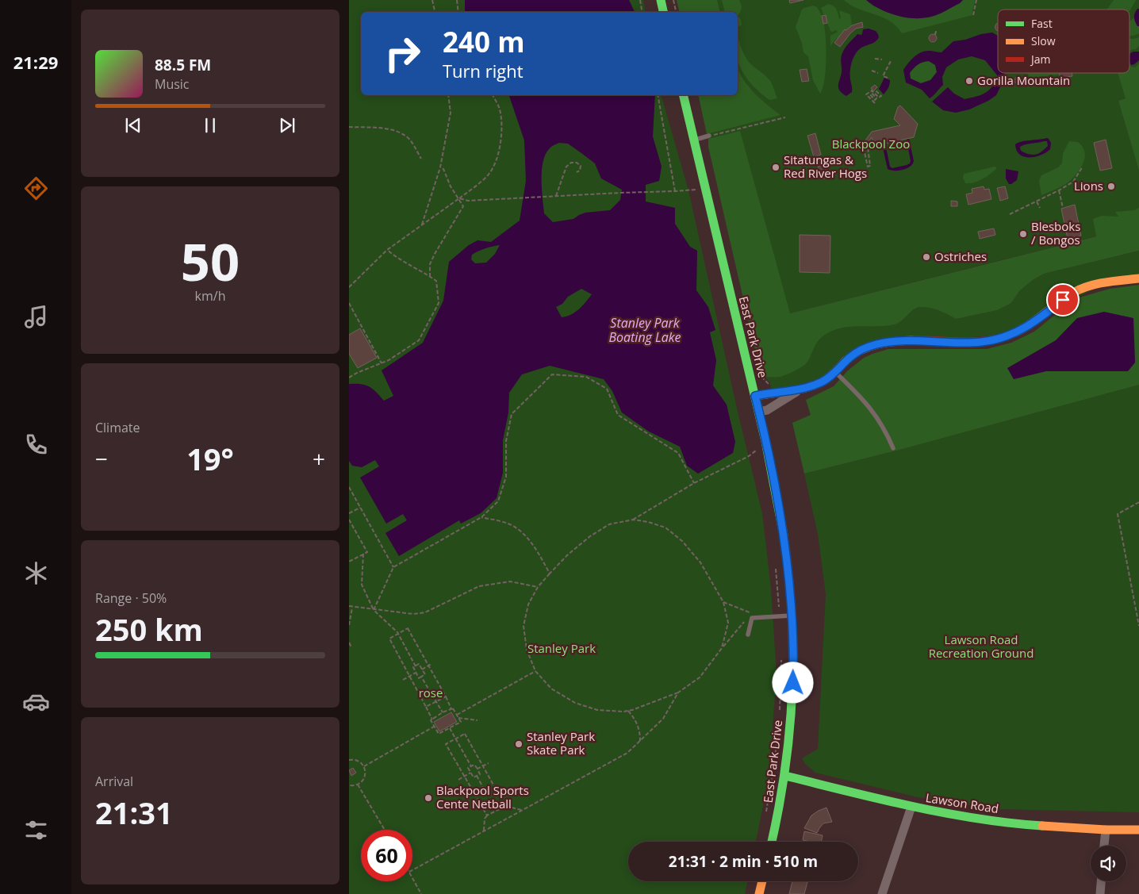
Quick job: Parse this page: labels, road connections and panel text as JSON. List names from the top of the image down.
{
  "streets": {
    "main road": ["East Park Drive", "Lawson Road"]
  },
  "crossings": [
    ["East Park Drive", "Lawson Road"]
  ],
  "water": ["Stanley Park Boating Lake"],
  "parks": [
    "Blackpool Zoo",
    "Lawson Road Recreation Ground",
    "Stanley Park",
    "rose"
  ],
  "places": [
    "Gorilla Mountain",
    "Sitatungas & Red River Hogs",
    "Lions",
    "Blesboks / Bongos",
    "Ostriches",
    "Stanley Park Skate Park",
    "Blackpool Sports Cente Netball"
  ],
  "legend": ["Fast", "Slow", "Jam"],
  "page": {
    "tabs": "21:29",
    "turn": ["240 m", "Turn right"],
    "song": ["88.5 FM", "Music"],
    "tile": [
      ["50", "km/h"],
      "Climate",
      ["Range · 50%", "250 km"],
      ["Arrival", "21:31"]
    ],
    "heat": ["−", "19°", "+"],
    "limit": "60",
    "trip": "21:31 · 2 min · 510 m"
  }
}
